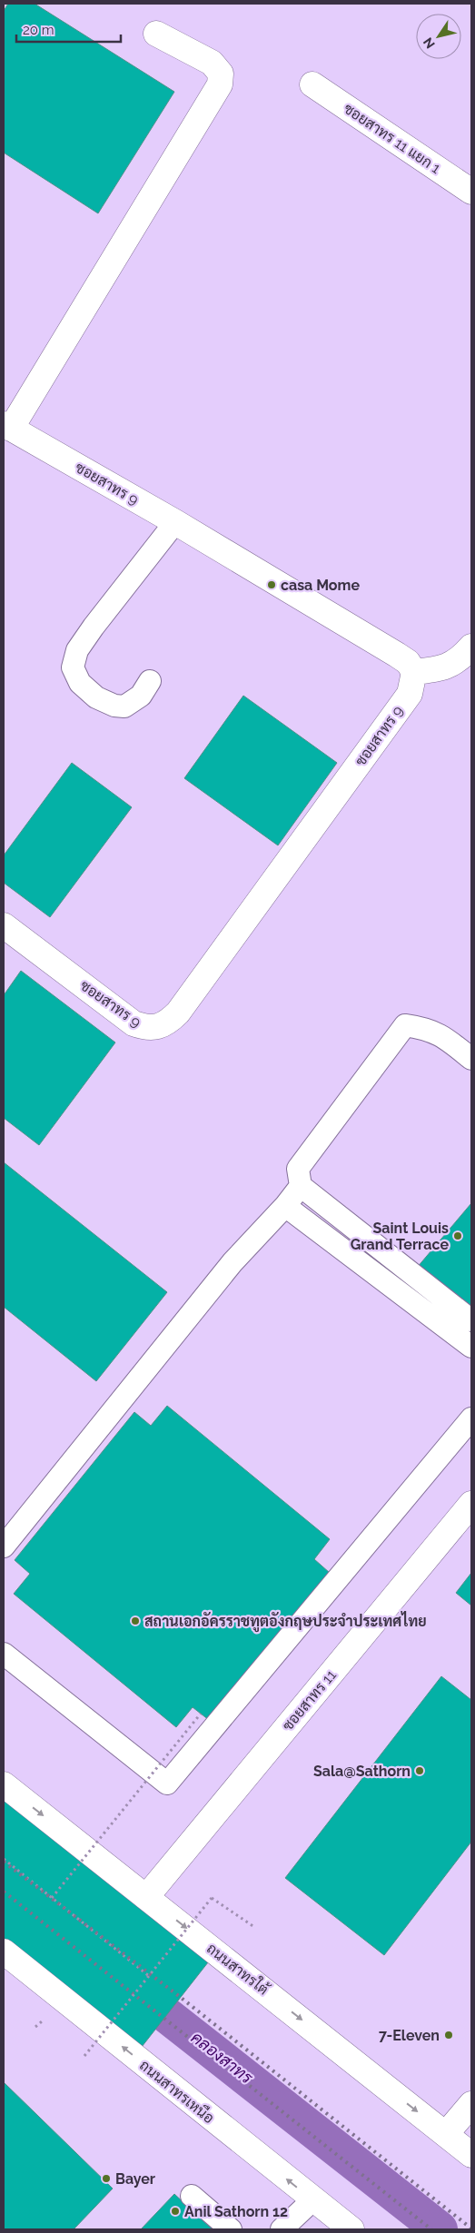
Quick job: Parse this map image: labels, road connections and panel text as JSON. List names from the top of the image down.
{
  "streets": {
    "street": [
      "ซอยสาทร 11 แยก 1",
      "ซอยสาทร 9",
      "ซอยสาทร 11",
      "ถนนสาทรใต้",
      "ถนนสาทรเหนือ"
    ]
  },
  "crossings": [
    ["ซอยสาทร 11", "ถนนสาทรใต้"]
  ],
  "one_way": ["ถนนสาทรใต้", "ถนนสาทรเหนือ"],
  "water": ["คลองสาทร"],
  "places": [
    "casa Mome",
    "Saint Louis Grand Terrace",
    "สถานเอกอัครราชทูตอังกฤษประจำประเทศไทย",
    "Sala@Sathorn",
    "7-Eleven",
    "Bayer",
    "Anil Sathorn 12"
  ],
  "scale_bar": "20 m",
  "north": "bottom left"
}
